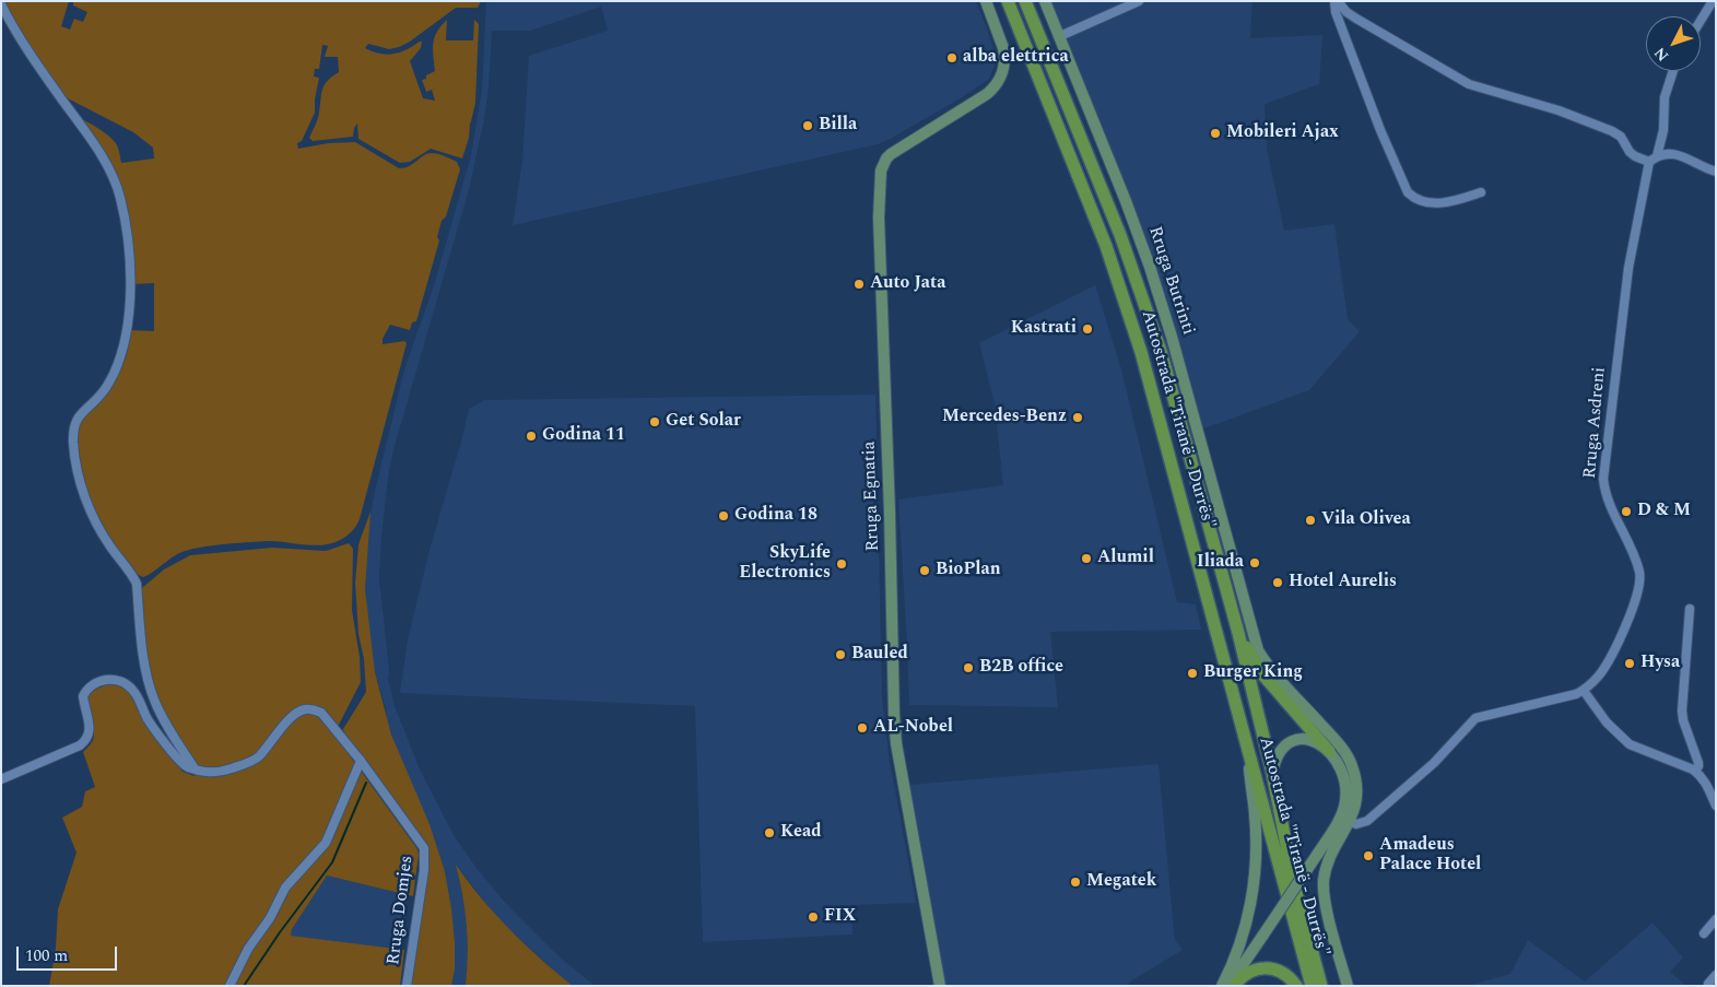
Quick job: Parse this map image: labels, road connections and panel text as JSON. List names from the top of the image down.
{
  "streets": {
    "highway": ["Autostrada \"Tiranë - Durrës\""],
    "main road": ["Rruga Butrinti", "Rruga Egnatia"],
    "street": ["Rruga Asdreni", "Rruga Domjes"]
  },
  "places": [
    "alba elettrica",
    "Billa",
    "Mobileri Ajax",
    "Auto Jata",
    "Kastrati",
    "Mercedes-Benz",
    "Get Solar",
    "Godina 11",
    "D & M",
    "Godina 18",
    "Vila Olivea",
    "Alumil",
    "Iliada",
    "SkyLife Electronics",
    "BioPlan",
    "Hotel Aurelis",
    "Bauled",
    "Hysa",
    "B2B office",
    "Burger King",
    "AL-Nobel",
    "Kead",
    "Amadeus Palace Hotel",
    "Megatek",
    "FIX"
  ],
  "scale_bar": "100 m",
  "north": "bottom left"
}
